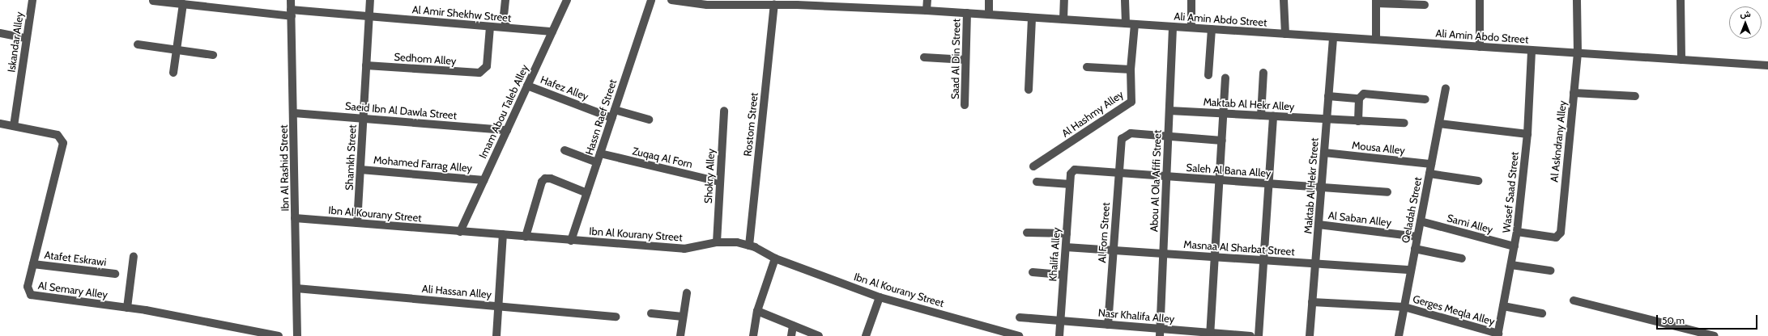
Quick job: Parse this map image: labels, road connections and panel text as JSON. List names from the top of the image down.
{
  "streets": {
    "street": [
      "Al Amir Shekhw Street",
      "Ali Amin Abdo Street",
      "Iskandar Alley",
      "Sedhom Alley",
      "Saad Al Din Street",
      "Hafez Alley",
      "Maktab Al Hekr Alley",
      "Saeid Ibn Al Dawla Street",
      "Imam Abou Taleb Alley",
      "Al Hashmy Alley",
      "Hassn Raef Street",
      "Rostom Street",
      "Al Askndrany Alley",
      "Mousa Alley",
      "Shamkh Street",
      "Zuqaq Al Forn",
      "Mohamed Farrag Alley",
      "Ibn Al Rashid Street",
      "Saleh Al Bana Alley",
      "Shokry Alley",
      "Abou Al Ola Afifi Street",
      "Maktab Al Hekr Street",
      "Wasef Saad Street",
      "Qeladah Street",
      "Ibn Al Kourany Street",
      "Al Saban Alley",
      "Sami Alley",
      "Al Forn Street",
      "Masnaa Al Sharbat Street",
      "Khalifa Alley",
      "Atafet Eskrawi",
      "Al Semary Alley",
      "Ali Hassan Alley",
      "Gerges Meqla Alley",
      "Nasr Khalifa Alley"
    ]
  },
  "crossings": [
    ["Al Amir Shekhw Street", "Sedhom Alley"],
    ["Al Amir Shekhw Street", "Imam Abou Taleb Alley"],
    ["Al Amir Shekhw Street", "Shamkh Street"],
    ["Al Amir Shekhw Street", "Ibn Al Rashid Street"],
    ["Ali Amin Abdo Street", "Saad Al Din Street"],
    ["Ali Amin Abdo Street", "Al Hashmy Alley"],
    ["Ali Amin Abdo Street", "Rostom Street"],
    ["Ali Amin Abdo Street", "Al Askndrany Alley"],
    ["Ali Amin Abdo Street", "Abou Al Ola Afifi Street"],
    ["Ali Amin Abdo Street", "Maktab Al Hekr Street"],
    ["Ali Amin Abdo Street", "Wasef Saad Street"],
    ["Iskandar Alley", "Al Semary Alley"],
    ["Sedhom Alley", "Shamkh Street"],
    ["Hafez Alley", "Imam Abou Taleb Alley"],
    ["Hafez Alley", "Hassn Raef Street"],
    ["Maktab Al Hekr Alley", "Abou Al Ola Afifi Street"],
    ["Maktab Al Hekr Alley", "Maktab Al Hekr Street"],
    ["Saeid Ibn Al Dawla Street", "Imam Abou Taleb Alley"],
    ["Saeid Ibn Al Dawla Street", "Shamkh Street"],
    ["Saeid Ibn Al Dawla Street", "Ibn Al Rashid Street"],
    ["Imam Abou Taleb Alley", "Mohamed Farrag Alley"],
    ["Imam Abou Taleb Alley", "Ibn Al Kourany Street"],
    ["Hassn Raef Street", "Zuqaq Al Forn"],
    ["Hassn Raef Street", "Ibn Al Kourany Street"],
    ["Rostom Street", "Ibn Al Kourany Street"],
    ["Al Askndrany Alley", "Wasef Saad Street"],
    ["Mousa Alley", "Maktab Al Hekr Street"],
    ["Mousa Alley", "Qeladah Street"],
    ["Shamkh Street", "Mohamed Farrag Alley"],
    ["Shamkh Street", "Ibn Al Kourany Street"],
    ["Zuqaq Al Forn", "Shokry Alley"],
    ["Ibn Al Rashid Street", "Ibn Al Kourany Street"],
    ["Ibn Al Rashid Street", "Ali Hassan Alley"],
    ["Saleh Al Bana Alley", "Abou Al Ola Afifi Street"],
    ["Saleh Al Bana Alley", "Maktab Al Hekr Street"],
    ["Saleh Al Bana Alley", "Al Forn Street"],
    ["Saleh Al Bana Alley", "Khalifa Alley"],
    ["Shokry Alley", "Ibn Al Kourany Street"],
    ["Abou Al Ola Afifi Street", "Al Forn Street"],
    ["Abou Al Ola Afifi Street", "Masnaa Al Sharbat Street"],
    ["Abou Al Ola Afifi Street", "Nasr Khalifa Alley"],
    ["Maktab Al Hekr Street", "Al Saban Alley"],
    ["Maktab Al Hekr Street", "Masnaa Al Sharbat Street"],
    ["Maktab Al Hekr Street", "Gerges Meqla Alley"],
    ["Wasef Saad Street", "Sami Alley"],
    ["Wasef Saad Street", "Gerges Meqla Alley"],
    ["Qeladah Street", "Al Saban Alley"],
    ["Qeladah Street", "Sami Alley"],
    ["Qeladah Street", "Masnaa Al Sharbat Street"],
    ["Qeladah Street", "Gerges Meqla Alley"],
    ["Al Forn Street", "Masnaa Al Sharbat Street"],
    ["Al Forn Street", "Nasr Khalifa Alley"],
    ["Masnaa Al Sharbat Street", "Khalifa Alley"],
    ["Khalifa Alley", "Nasr Khalifa Alley"],
    ["Atafet Eskrawi", "Al Semary Alley"]
  ],
  "scale_bar": "50 m",
  "north": "top"
}
